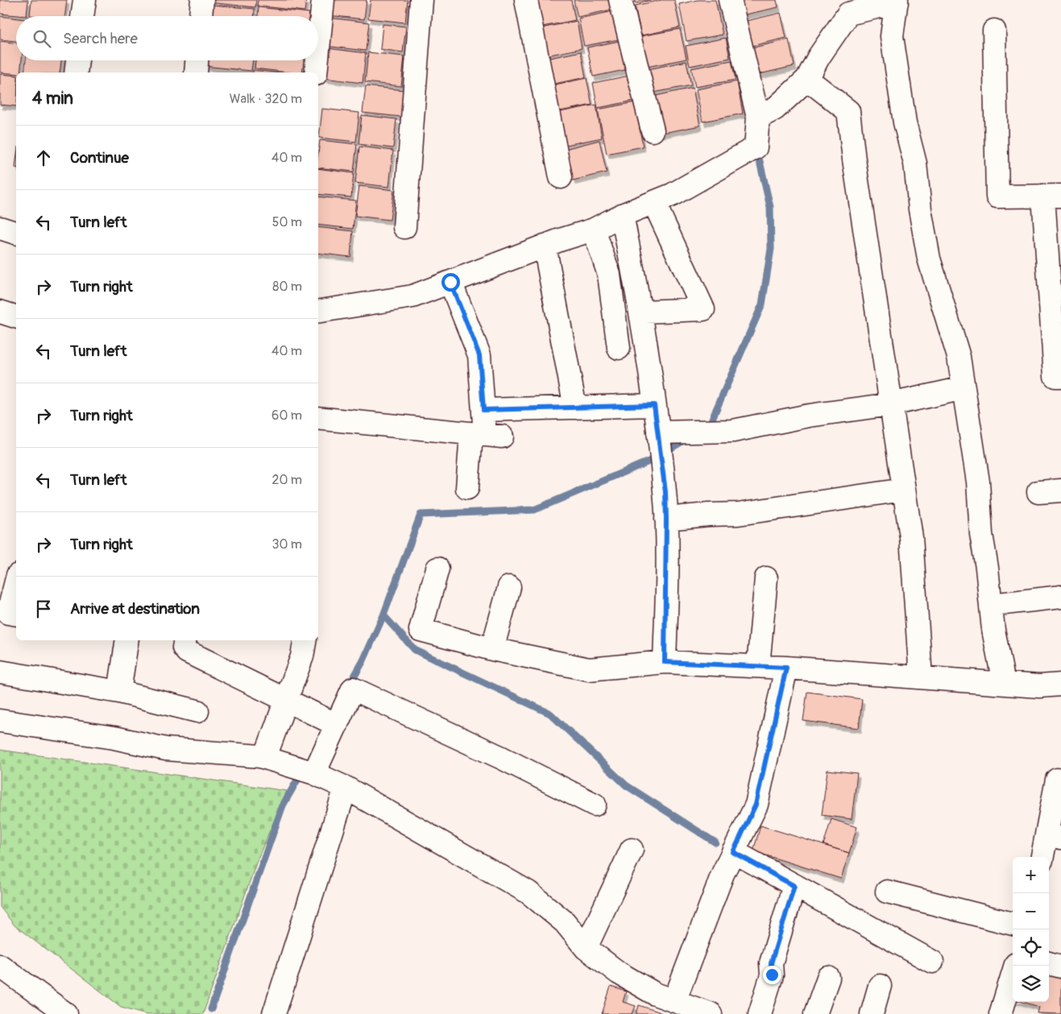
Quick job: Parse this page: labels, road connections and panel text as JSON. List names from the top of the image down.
{
  "page": {
    "search": "Search here",
    "heading": ["4 min", "Walk · 320 m"],
    "list": [
      ["Continue", "40 m"],
      ["Turn left", "50 m"],
      ["Turn right", "80 m"],
      ["Turn left", "40 m"],
      ["Turn right", "60 m"],
      ["Turn left", "20 m"],
      ["Turn right", "30 m"],
      "Arrive at destination"
    ],
    "map_buttons": ["+", "−"]
  }
}
